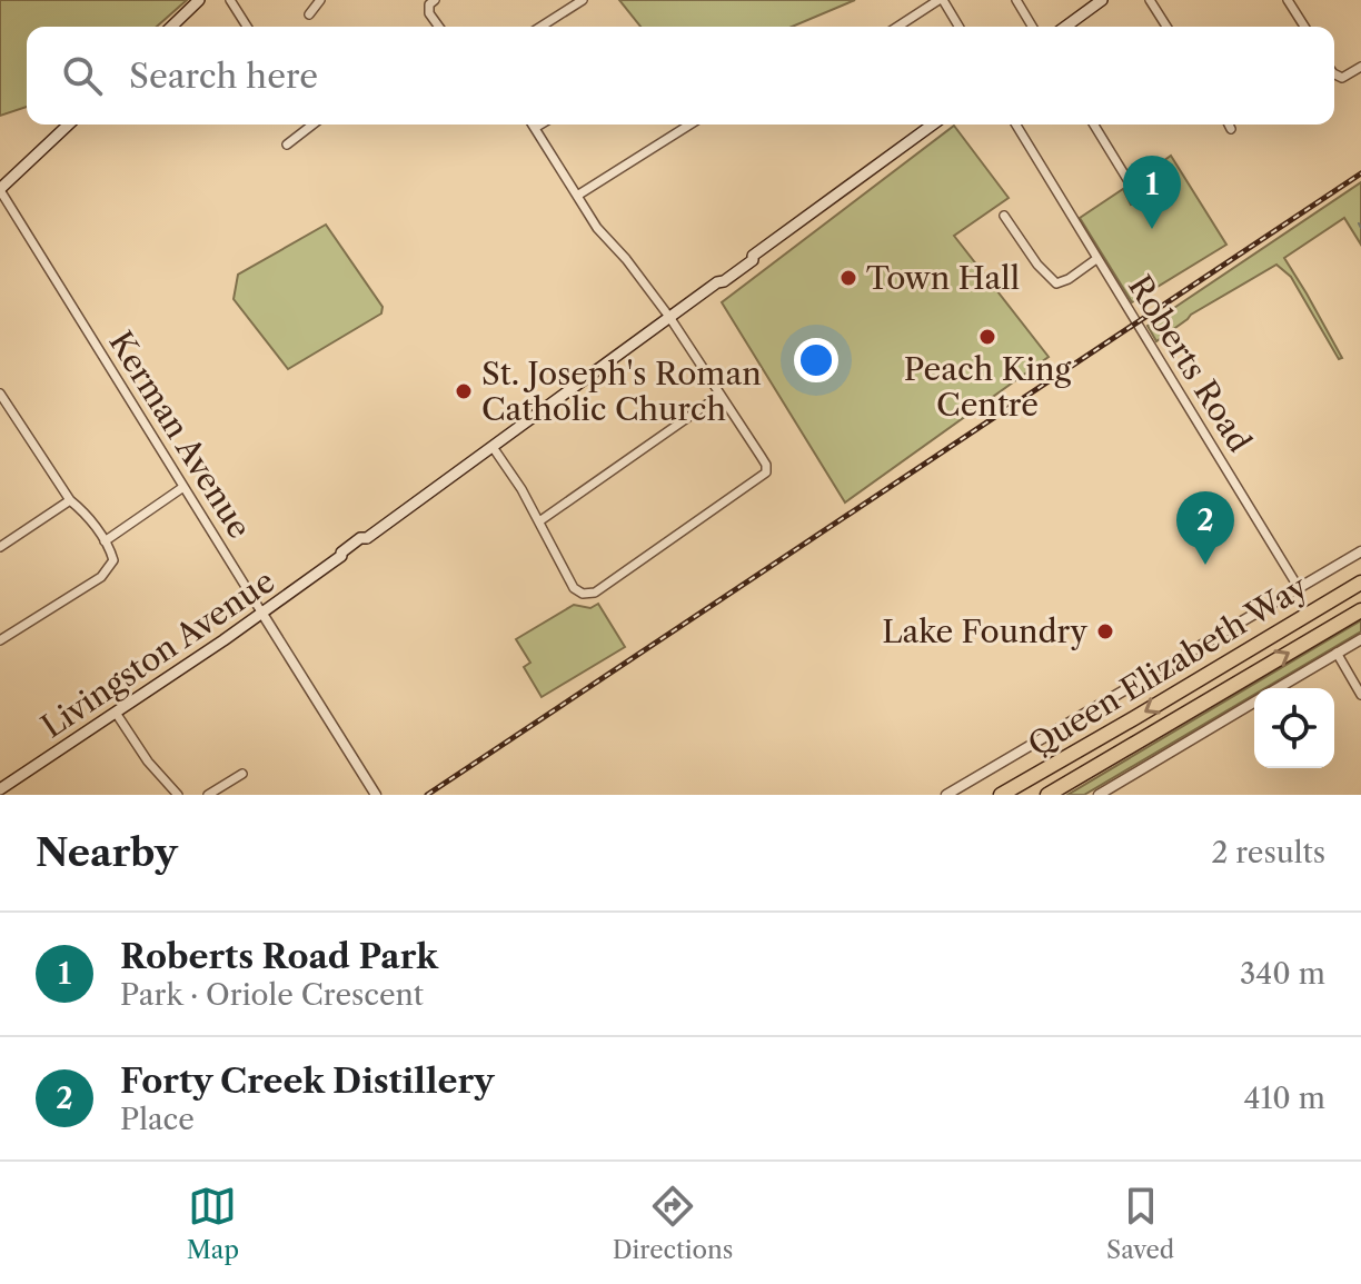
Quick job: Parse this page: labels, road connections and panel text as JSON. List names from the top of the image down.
{
  "streets": {
    "highway": ["Queen Elizabeth Way"],
    "main road": ["Livingston Avenue"],
    "street": ["Roberts Road", "Kerman Avenue"]
  },
  "crossings": [
    ["Kerman Avenue", "Livingston Avenue"]
  ],
  "places": [
    "Town Hall",
    "Peach King Centre",
    "St. Joseph's Roman Catholic Church",
    "Lake Foundry"
  ],
  "page": {
    "search": "Search here",
    "pins": ["1", "2"],
    "heading": ["Nearby", "2 results"],
    "list": [
      {
        "mark": "1",
        "name": "Roberts Road Park",
        "note": "Park · Oriole Crescent",
        "value": "340 m"
      },
      {
        "mark": "2",
        "name": "Forty Creek Distillery",
        "note": "Place",
        "value": "410 m"
      }
    ],
    "nav": ["Map", "Directions", "Saved"]
  }
}
